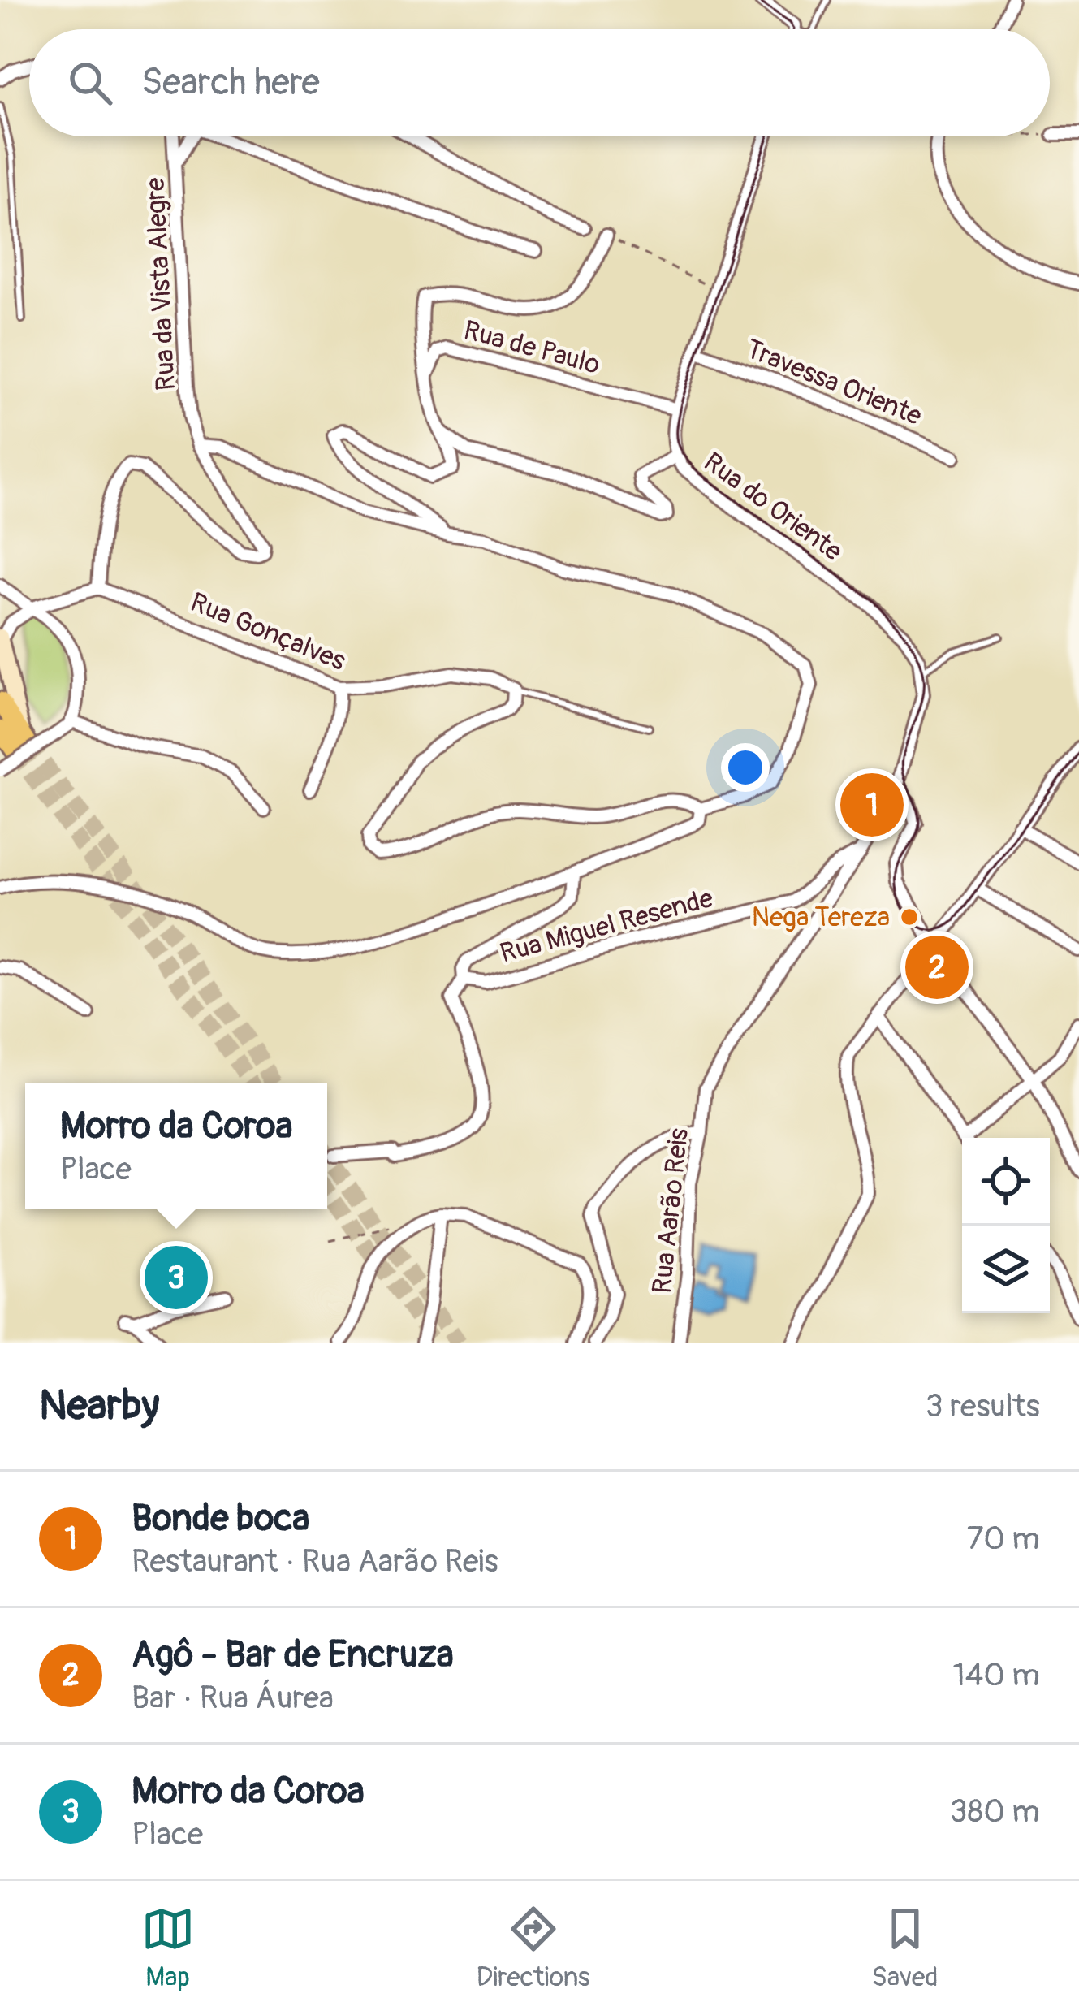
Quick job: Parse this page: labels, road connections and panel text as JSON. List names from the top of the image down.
{
  "streets": {
    "street": [
      "Rua da Vista Alegre",
      "Rua de Paulo",
      "Travessa Oriente",
      "Rua do Oriente",
      "Rua Gonçalves",
      "Rua Miguel Resende",
      "Rua Aarão Reis"
    ]
  },
  "crossings": [
    ["Rua da Vista Alegre", "Rua Gonçalves"],
    ["Rua de Paulo", "Rua do Oriente"],
    ["Travessa Oriente", "Rua do Oriente"],
    ["Rua Miguel Resende", "Rua Aarão Reis"]
  ],
  "places": ["Nega Tereza"],
  "page": {
    "search": "Search here",
    "pins": ["1", "2", "3"],
    "popup": ["Morro da Coroa", "Place"],
    "heading": ["Nearby", "3 results"],
    "list": [
      {
        "mark": "1",
        "name": "Bonde boca",
        "note": "Restaurant · Rua Aarão Reis",
        "value": "70 m"
      },
      {
        "mark": "2",
        "name": "Agô - Bar de Encruza",
        "note": "Bar · Rua Áurea",
        "value": "140 m"
      },
      {
        "mark": "3",
        "name": "Morro da Coroa",
        "note": "Place",
        "value": "380 m"
      }
    ],
    "nav": ["Map", "Directions", "Saved"]
  }
}
